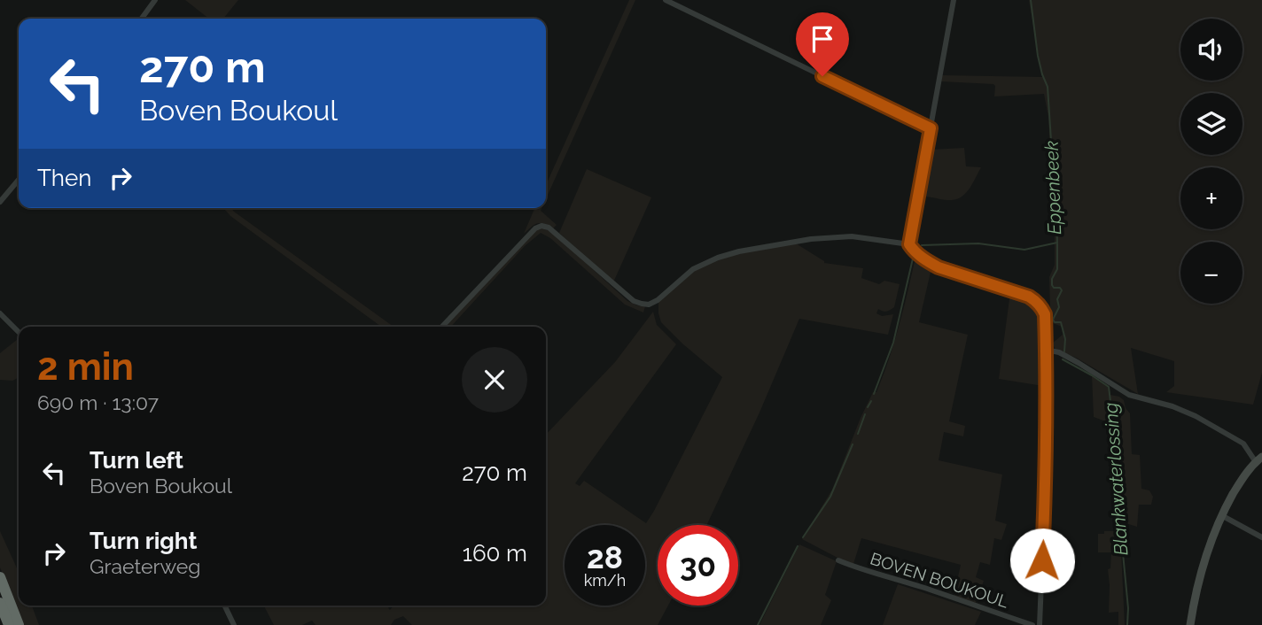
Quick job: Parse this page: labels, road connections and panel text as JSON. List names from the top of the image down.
{
  "streets": {
    "street": ["BOVEN BOUKOUL"]
  },
  "water": ["Eppenbeek", "Blankwaterlossing"],
  "page": {
    "map_buttons": ["+", "−"],
    "turn": ["270 m", "Boven Boukoul"],
    "then": "Then",
    "heading": ["2 min", "690 m · 13:07"],
    "list": [
      {
        "name": "Turn left",
        "note": "Boven Boukoul",
        "value": "270 m"
      },
      {
        "name": "Turn right",
        "note": "Graeterweg",
        "value": "160 m"
      }
    ],
    "speed": "28 km/h",
    "limit": "30"
  }
}
